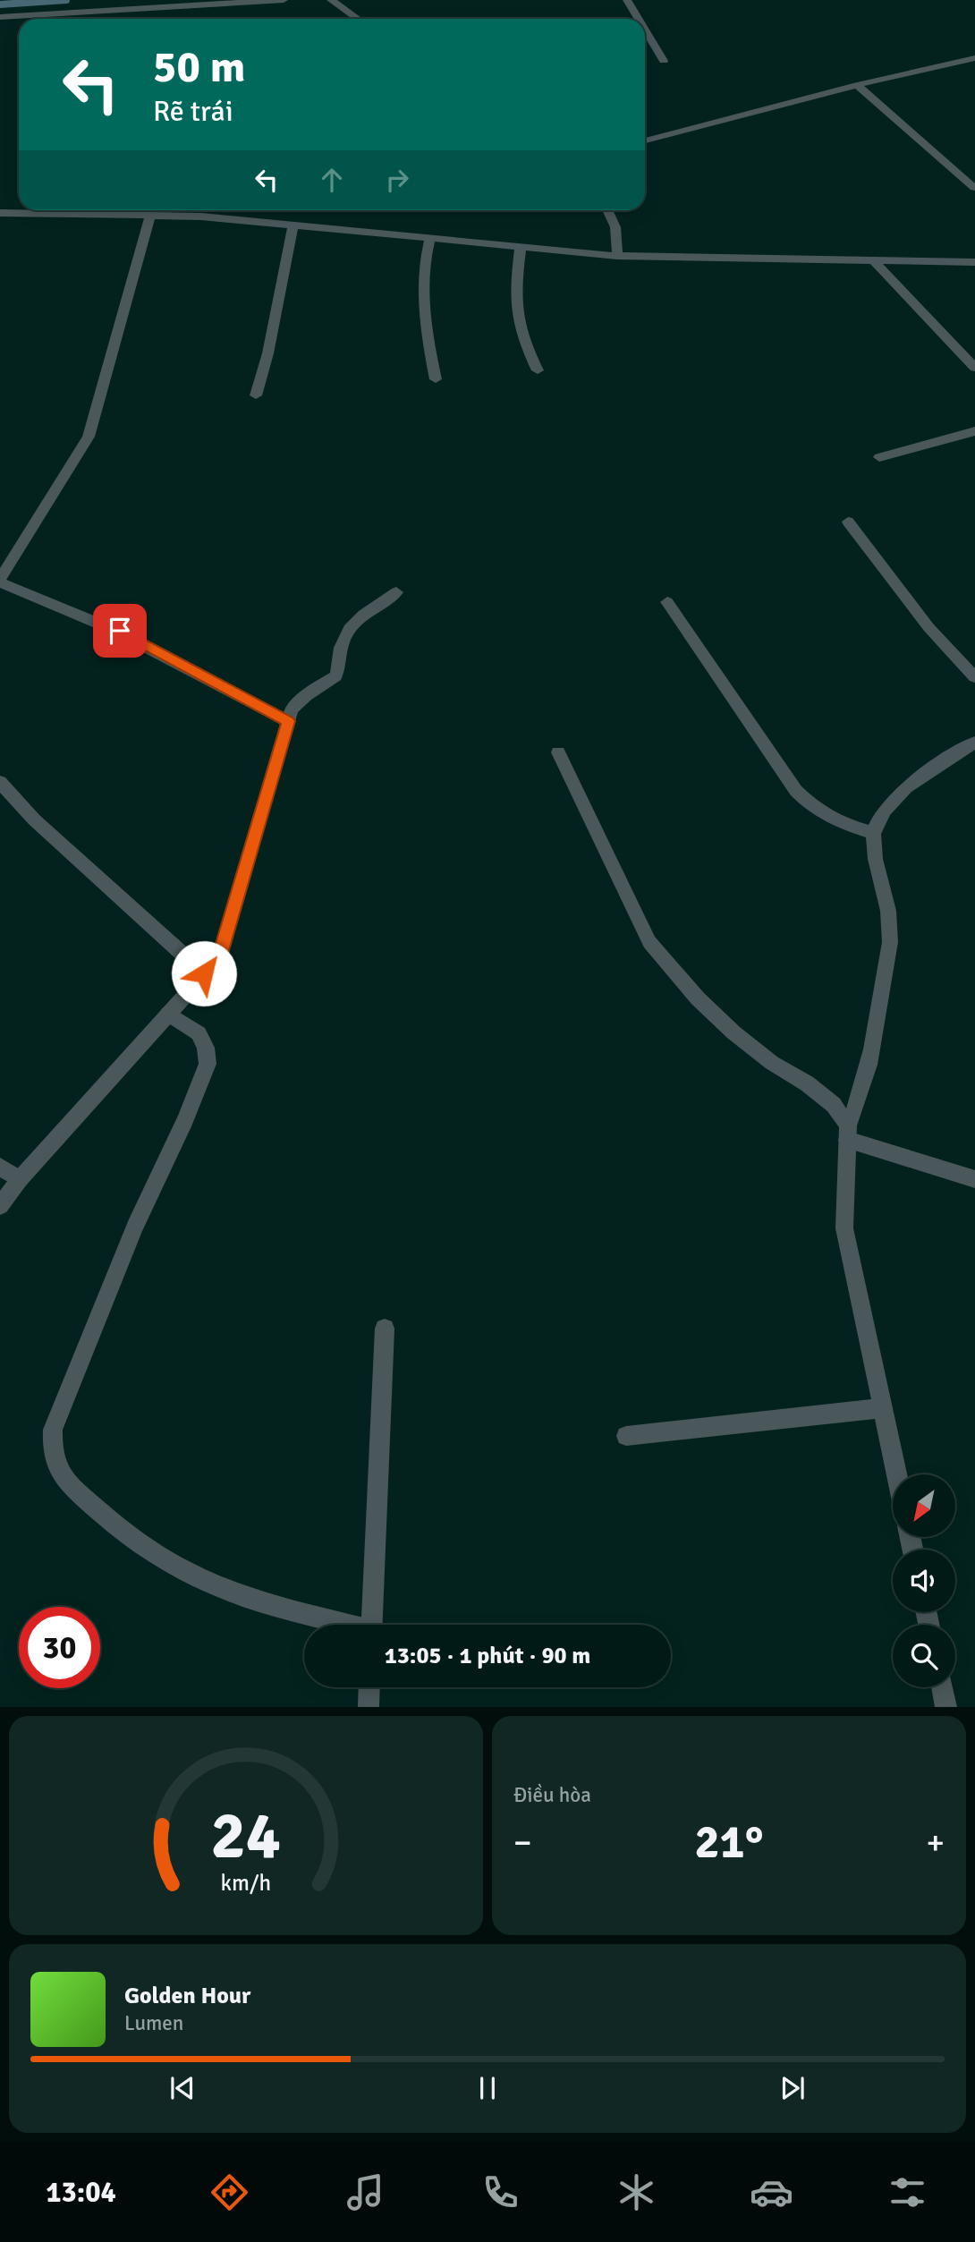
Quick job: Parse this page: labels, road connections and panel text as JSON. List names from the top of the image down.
{
  "north": "bottom left",
  "page": {
    "turn": ["50 m", "Rẽ trái"],
    "limit": "30",
    "trip": "13:05 · 1 phút · 90 m",
    "tile": "Điều hòa",
    "heat": ["−", "21°", "+"],
    "song": ["Golden Hour", "Lumen"],
    "tabs": "13:04",
    "gauge": ["24", "km/h"]
  }
}
